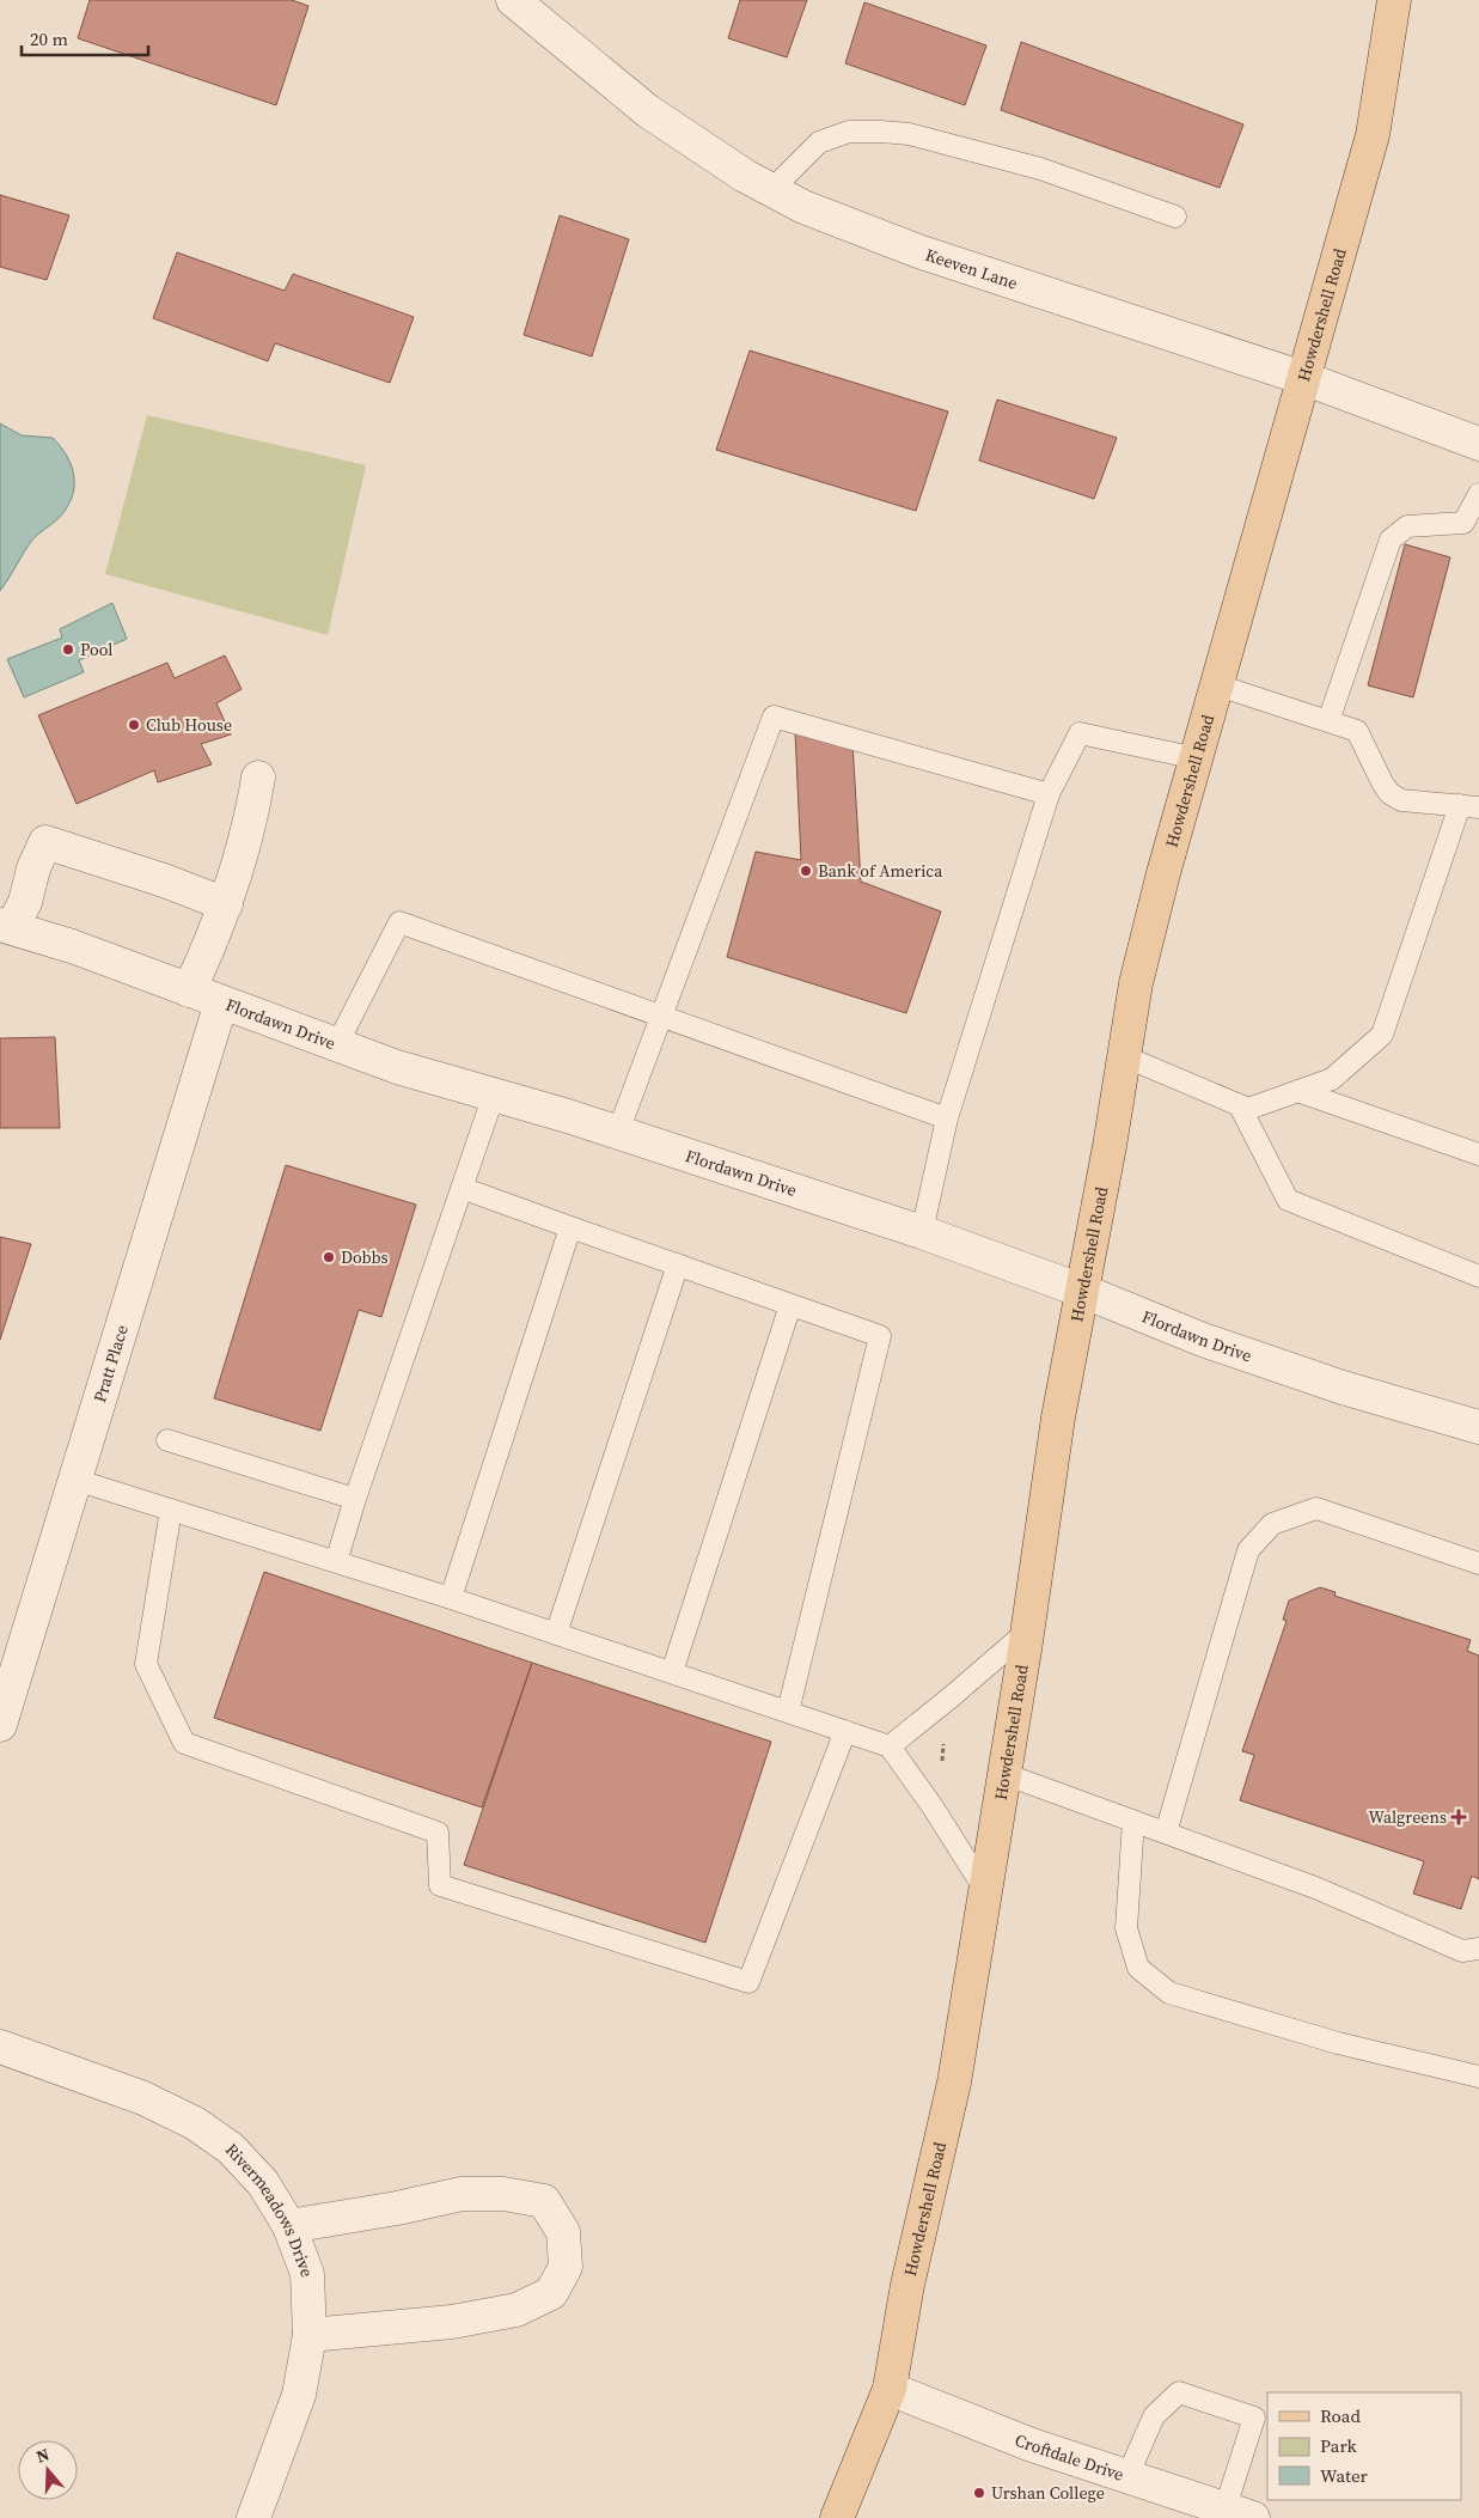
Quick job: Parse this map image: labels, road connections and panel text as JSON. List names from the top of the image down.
{
  "streets": {
    "main road": ["Howdershell Road"],
    "street": [
      "Keeven Lane",
      "Flordawn Drive",
      "Pratt Place",
      "Rivermeadows Drive",
      "Croftdale Drive"
    ]
  },
  "crossings": [
    ["Keeven Lane", "Howdershell Road"],
    ["Howdershell Road", "Flordawn Drive"],
    ["Howdershell Road", "Croftdale Drive"],
    ["Flordawn Drive", "Pratt Place"]
  ],
  "places": {
    "other": [
      "Pool",
      "Club House",
      "Bank of America",
      "Dobbs",
      "Urshan College"
    ],
    "health": ["Walgreens"]
  },
  "legend": ["Road", "Park", "Water"],
  "scale_bar": "20 m",
  "north": "top"
}
